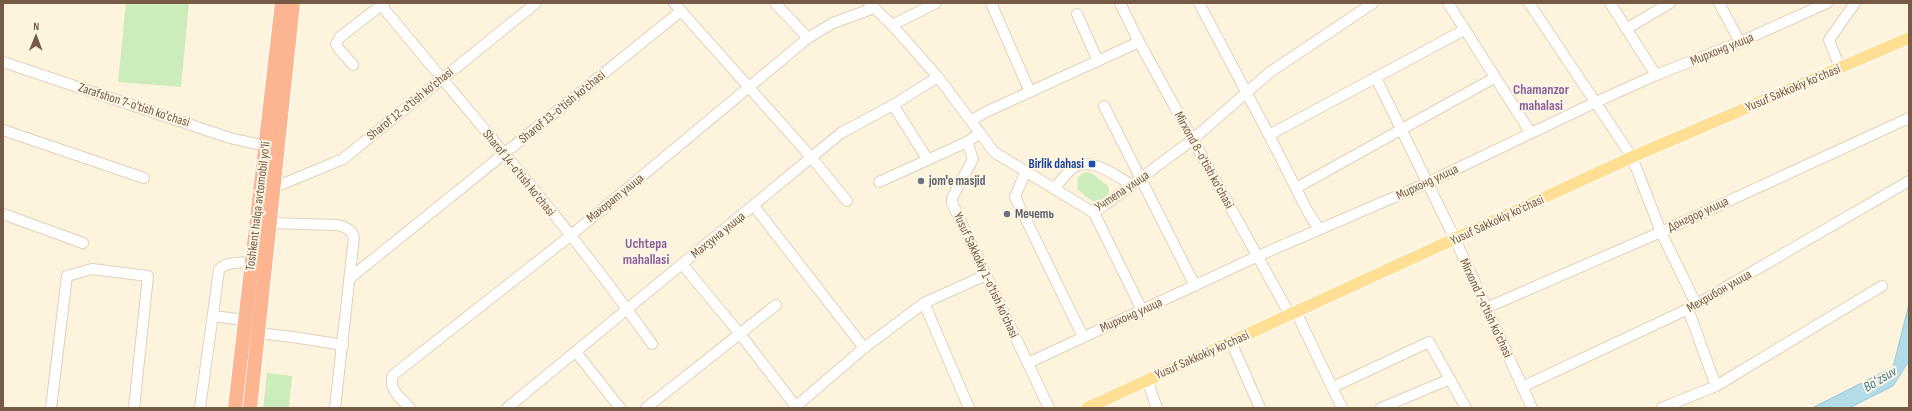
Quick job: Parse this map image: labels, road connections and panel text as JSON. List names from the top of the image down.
{
  "streets": {
    "highway": ["Toshkent halqa avtomobil yo'li"],
    "main road": ["Yusuf Sakkokiy ko'chasi"],
    "street": [
      "Мирхонд улица",
      "Sharof 12-o'tish ko'chasi",
      "Zarafshon 7-o'tish ko'chasi",
      "Sharof 13-o'tish ko'chasi",
      "Mirxond 8-o'tish ko'chasi",
      "Sharof 14-o'tish ko'chasi",
      "Учтепа улица",
      "Махорат улица",
      "Донгдор улица",
      "Махзуна улица",
      "Yusuf Sakkokiy 1-o'tish ko'chasi",
      "Мехрибон улица",
      "Mirxond 7-o'tish ko'chasi"
    ]
  },
  "crossings": [
    ["Мирхонд улица", "Mirxond 8-o'tish ko'chasi"],
    ["Мирхонд улица", "Yusuf Sakkokiy 1-o'tish ko'chasi"],
    ["Мирхонд улица", "Mirxond 7-o'tish ko'chasi"],
    ["Yusuf Sakkokiy ko'chasi", "Mirxond 8-o'tish ko'chasi"],
    ["Yusuf Sakkokiy ko'chasi", "Mirxond 7-o'tish ko'chasi"],
    ["Sharof 12-o'tish ko'chasi", "Sharof 14-o'tish ko'chasi"],
    ["Sharof 12-o'tish ko'chasi", "Toshkent halqa avtomobil yo'li"],
    ["Zarafshon 7-o'tish ko'chasi", "Toshkent halqa avtomobil yo'li"],
    ["Sharof 13-o'tish ko'chasi", "Sharof 14-o'tish ko'chasi"],
    ["Mirxond 8-o'tish ko'chasi", "Учтепа улица"],
    ["Sharof 14-o'tish ko'chasi", "Махорат улица"],
    ["Sharof 14-o'tish ko'chasi", "Махзуна улица"],
    ["Учтепа улица", "Махорат улица"],
    ["Учтепа улица", "Махзуна улица"],
    ["Донгдор улица", "Mirxond 7-o'tish ko'chasi"],
    ["Мехрибон улица", "Mirxond 7-o'tish ko'chasi"]
  ],
  "districts": ["Chamanzor mahalasi", "Uchtepa mahallasi"],
  "water": ["Boʻzsuv"],
  "places": {
    "transit": ["Birlik dahasi"],
    "other": ["jom'e masjid", "Мечеть"]
  },
  "north": "top"
}
